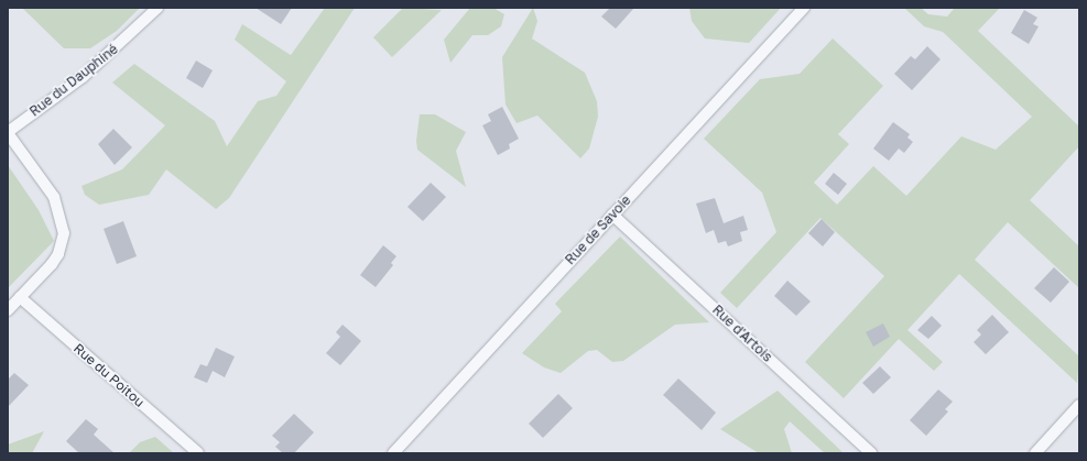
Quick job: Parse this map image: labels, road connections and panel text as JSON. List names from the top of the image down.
{
  "streets": {
    "street": [
      "Rue du Dauphiné",
      "Rue de Savoie",
      "Rue d'Artois",
      "Rue du Poitou"
    ]
  },
  "crossings": [
    ["Rue de Savoie", "Rue d'Artois"]
  ]
}
